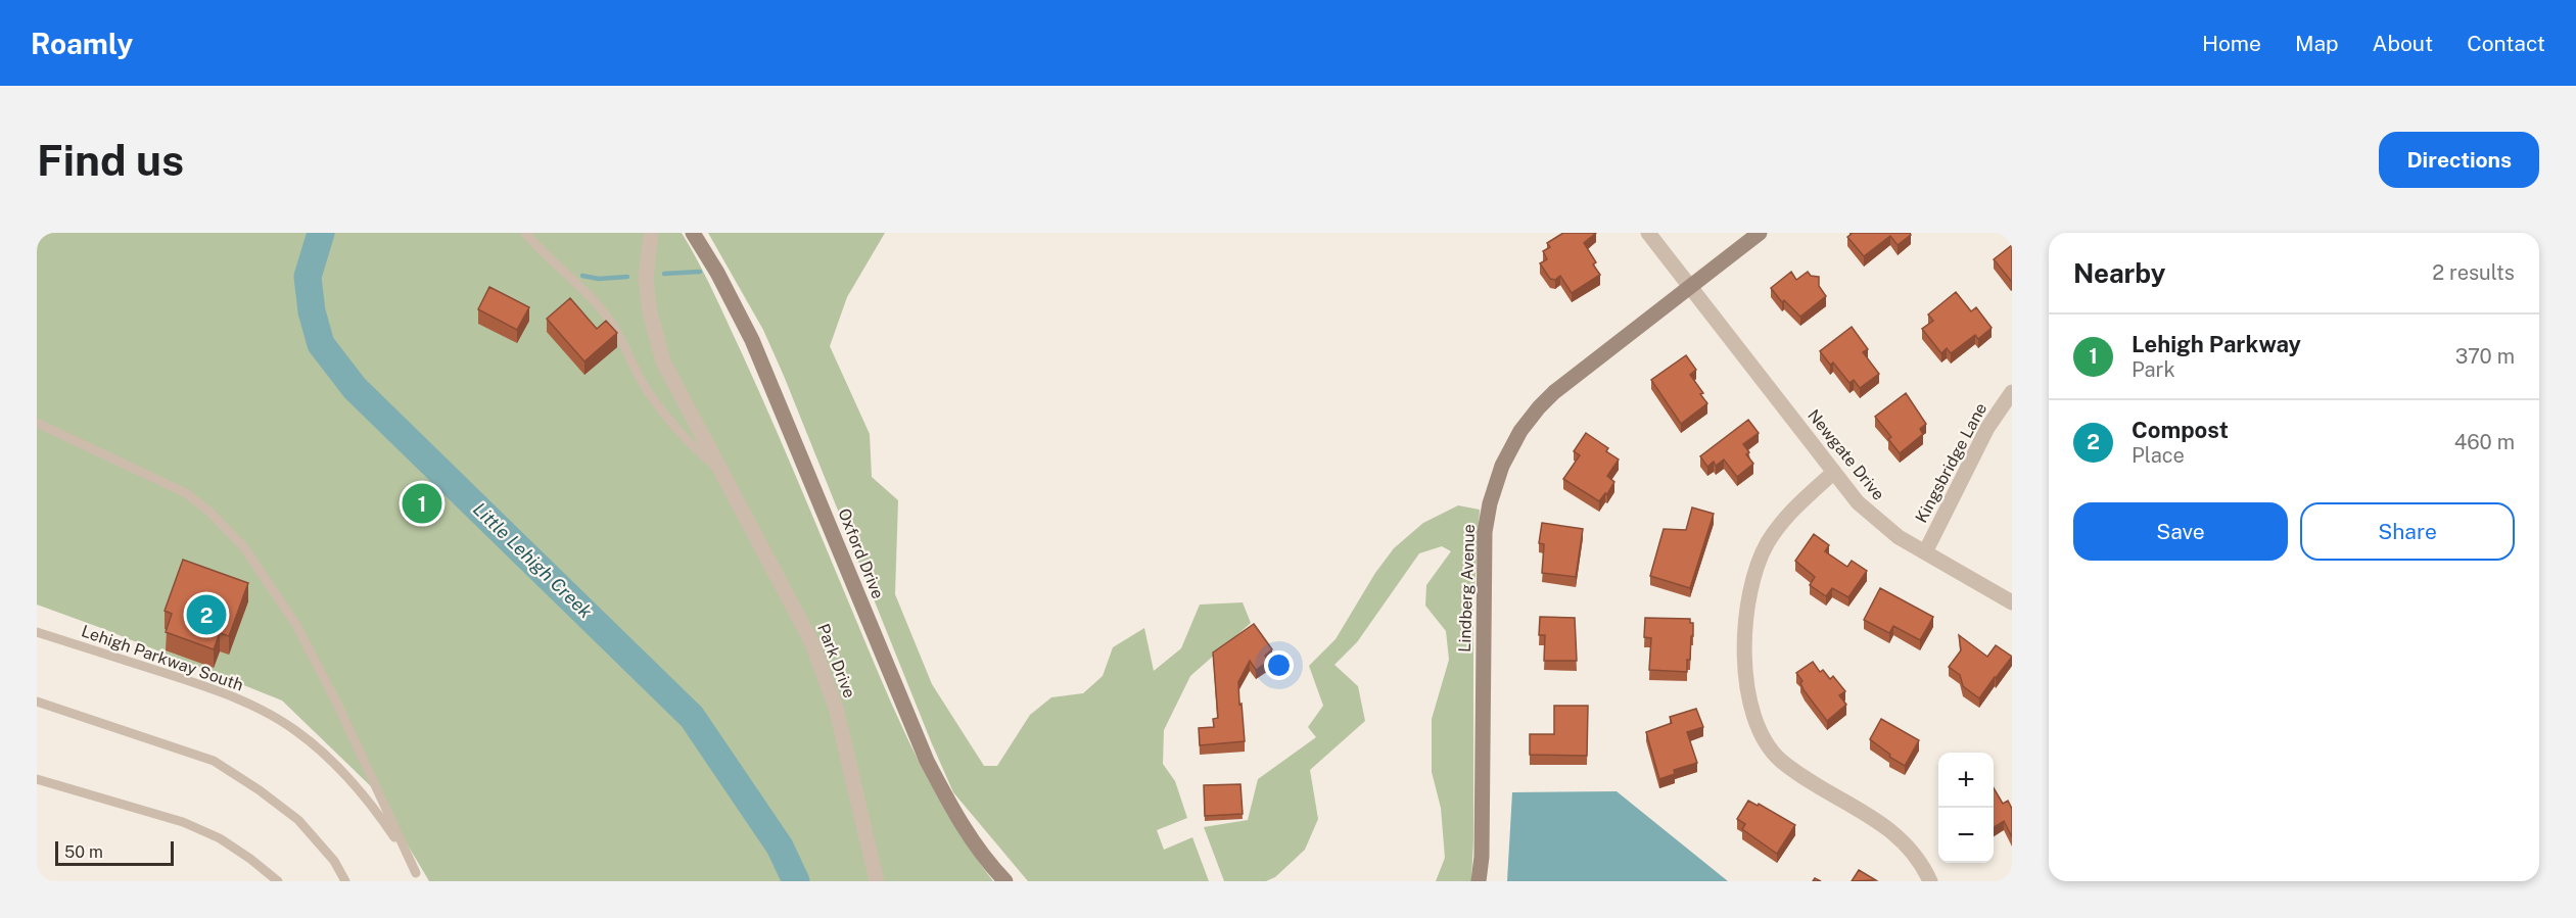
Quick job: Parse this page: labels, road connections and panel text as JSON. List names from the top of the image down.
{
  "streets": {
    "street": [
      "Newgate Drive",
      "Kingsbridge Lane",
      "Oxford Drive",
      "Lindberg Avenue",
      "Park Drive"
    ],
    "lane": ["Lehigh Parkway South"]
  },
  "crossings": [
    ["Newgate Drive", "Kingsbridge Lane"],
    ["Newgate Drive", "Lindberg Avenue"]
  ],
  "water": ["Little Lehigh Creek"],
  "scale_bar": "50 m",
  "page": {
    "header": "Roamly",
    "nav": [
      "Home",
      "Map",
      "About",
      "Contact"
    ],
    "buttons": [
      "Directions",
      ["Save", "Share"]
    ],
    "title": "Find us",
    "heading": ["Nearby", "2 results"],
    "list": [
      {
        "mark": "1",
        "name": "Lehigh Parkway",
        "note": "Park",
        "value": "370 m"
      },
      {
        "mark": "2",
        "name": "Compost",
        "note": "Place",
        "value": "460 m"
      }
    ],
    "pins": ["1", "2"],
    "map_buttons": ["+", "−"],
    "scale": "50 m"
  }
}
